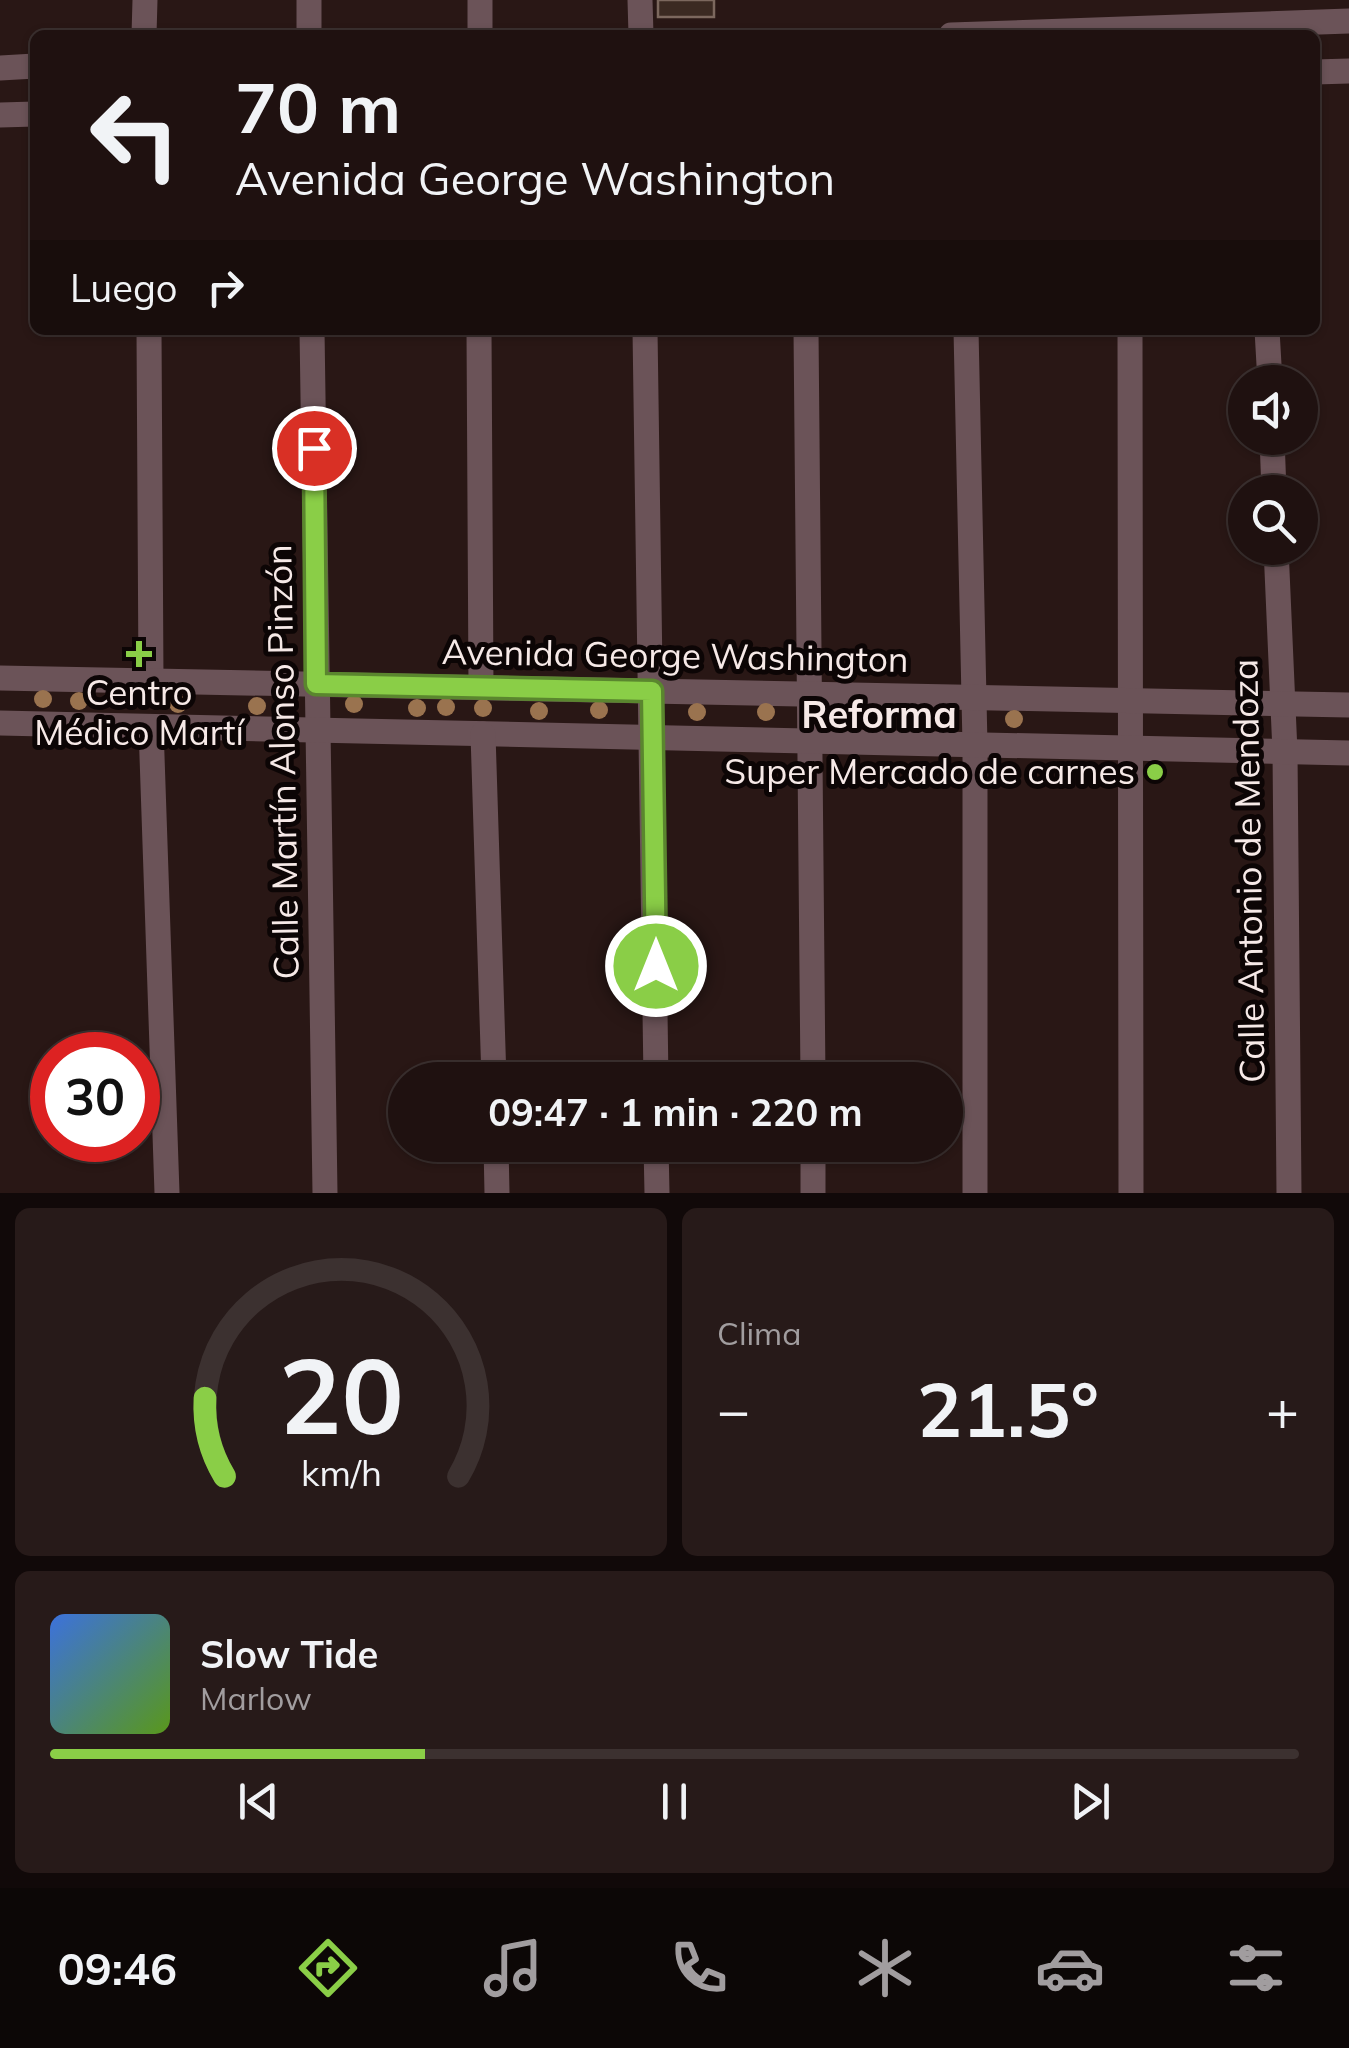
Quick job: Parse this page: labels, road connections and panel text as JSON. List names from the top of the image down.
{
  "streets": {
    "street": ["Avenida George Washington", "Calle Martín Alonso Pinzón", "Calle Antonio de Mendoza"]
  },
  "crossings": [
    ["Avenida George Washington", "Calle Martín Alonso Pinzón"],
    ["Avenida George Washington", "Calle Antonio de Mendoza"]
  ],
  "districts": ["Reforma"],
  "places": {
    "health": ["Centro Médico Martí"],
    "other": ["Super Mercado de carnes"]
  },
  "page": {
    "turn": ["70 m", "Avenida George Washington"],
    "then": "Luego",
    "limit": "30",
    "trip": "09:47 · 1 min · 220 m",
    "tile": "Clima",
    "heat": ["−", "21.5°", "+"],
    "song": ["Slow Tide", "Marlow"],
    "tabs": "09:46",
    "gauge": ["20", "km/h"]
  }
}
